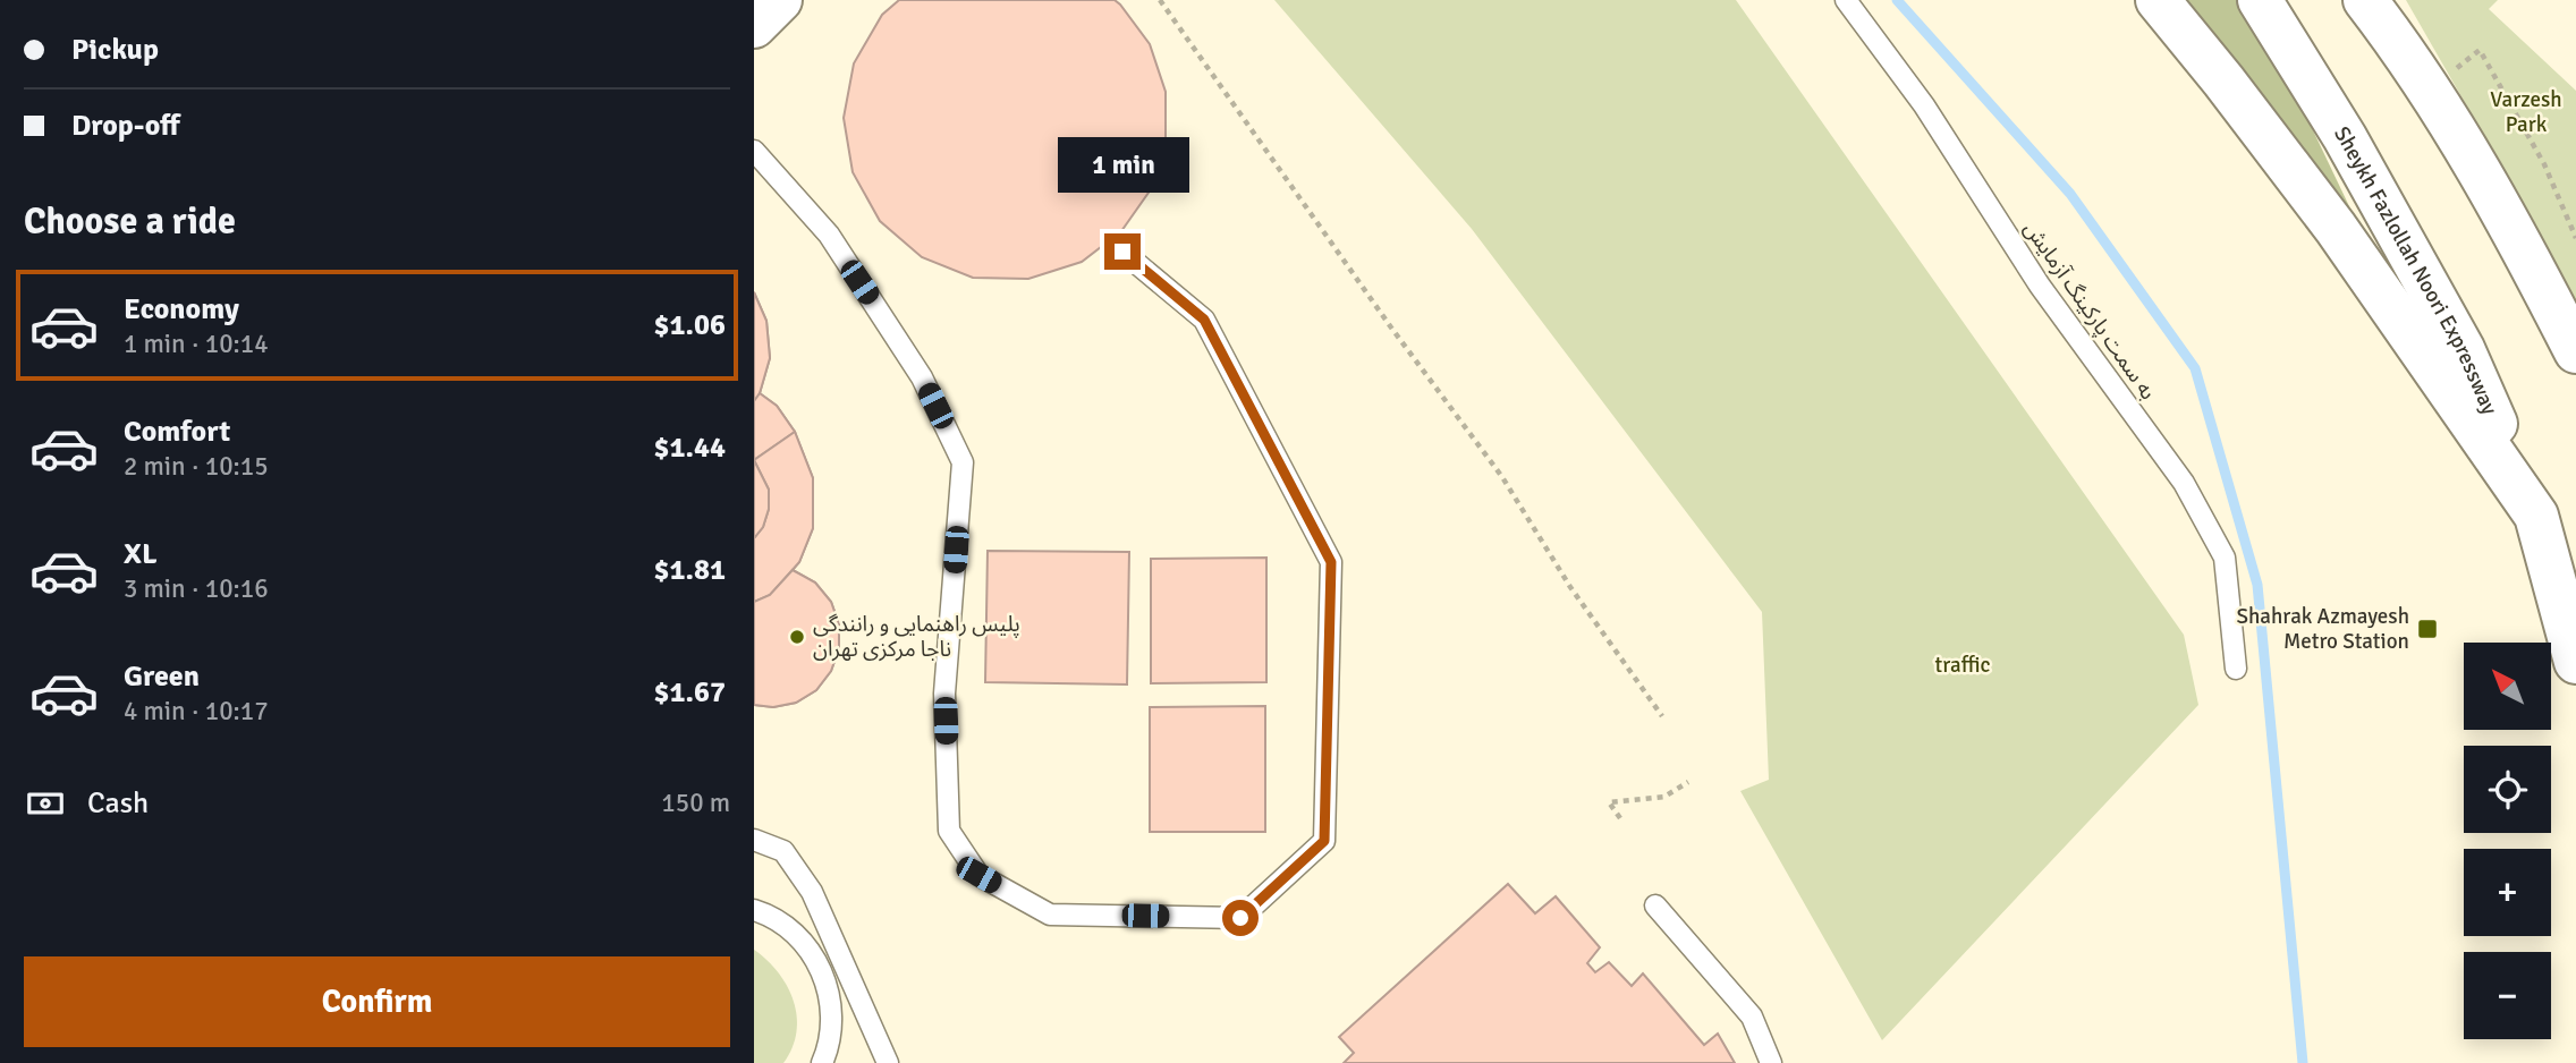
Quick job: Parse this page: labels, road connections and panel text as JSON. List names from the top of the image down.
{
  "streets": {
    "main road": ["Sheykh Fazlollah Noori Expressway"],
    "lane": ["به سمت پارکینگ آزمایش"]
  },
  "parks": ["Varzesh Park", "traffic"],
  "places": {
    "transit": ["Shahrak Azmayesh Metro Station"],
    "other": ["پلیس راهنمایی و رانندگی ناجا مرکزی تهران"]
  },
  "north": "top left",
  "page": {
    "banner": ["Pickup", "Drop-off"],
    "bubble": "1 min",
    "heading": "Choose a ride",
    "list": [
      {
        "name": "Economy",
        "note": "1 min · 10:14",
        "value": "$1.06"
      },
      {
        "name": "Comfort",
        "note": "2 min · 10:15",
        "value": "$1.44"
      },
      {
        "name": "XL",
        "note": "3 min · 10:16",
        "value": "$1.81"
      },
      {
        "name": "Green",
        "note": "4 min · 10:17",
        "value": "$1.67"
      }
    ],
    "map_buttons": ["+", "−"],
    "pay": ["Cash", "150 m"],
    "buttons": "Confirm"
  }
}
